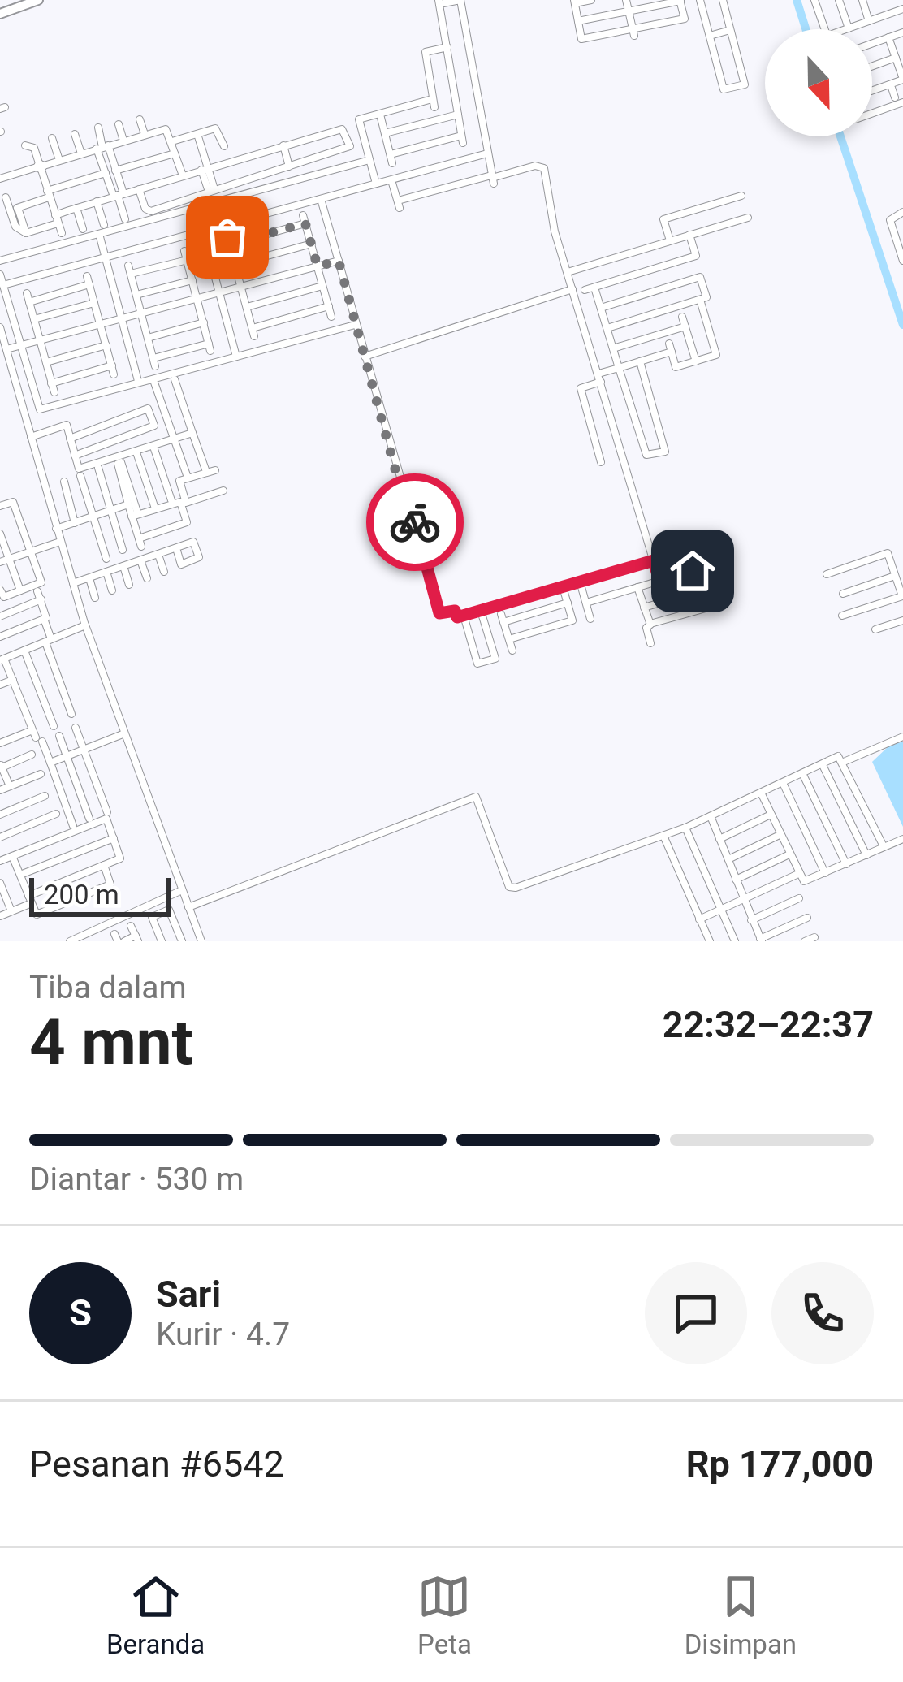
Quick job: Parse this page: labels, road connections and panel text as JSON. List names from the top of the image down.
{
  "scale_bar": "200 m",
  "north": "bottom",
  "page": {
    "scale": "200 m",
    "heading": ["4 mnt", "Tiba dalam", "22:32–22:37"],
    "panel": [
      "Sari",
      "Kurir · 4.7",
      "Pesanan #6542",
      "Rp 177,000"
    ],
    "bar": "Diantar · 530 m",
    "round": "S",
    "tabs": ["Beranda", "Peta", "Disimpan"]
  }
}
